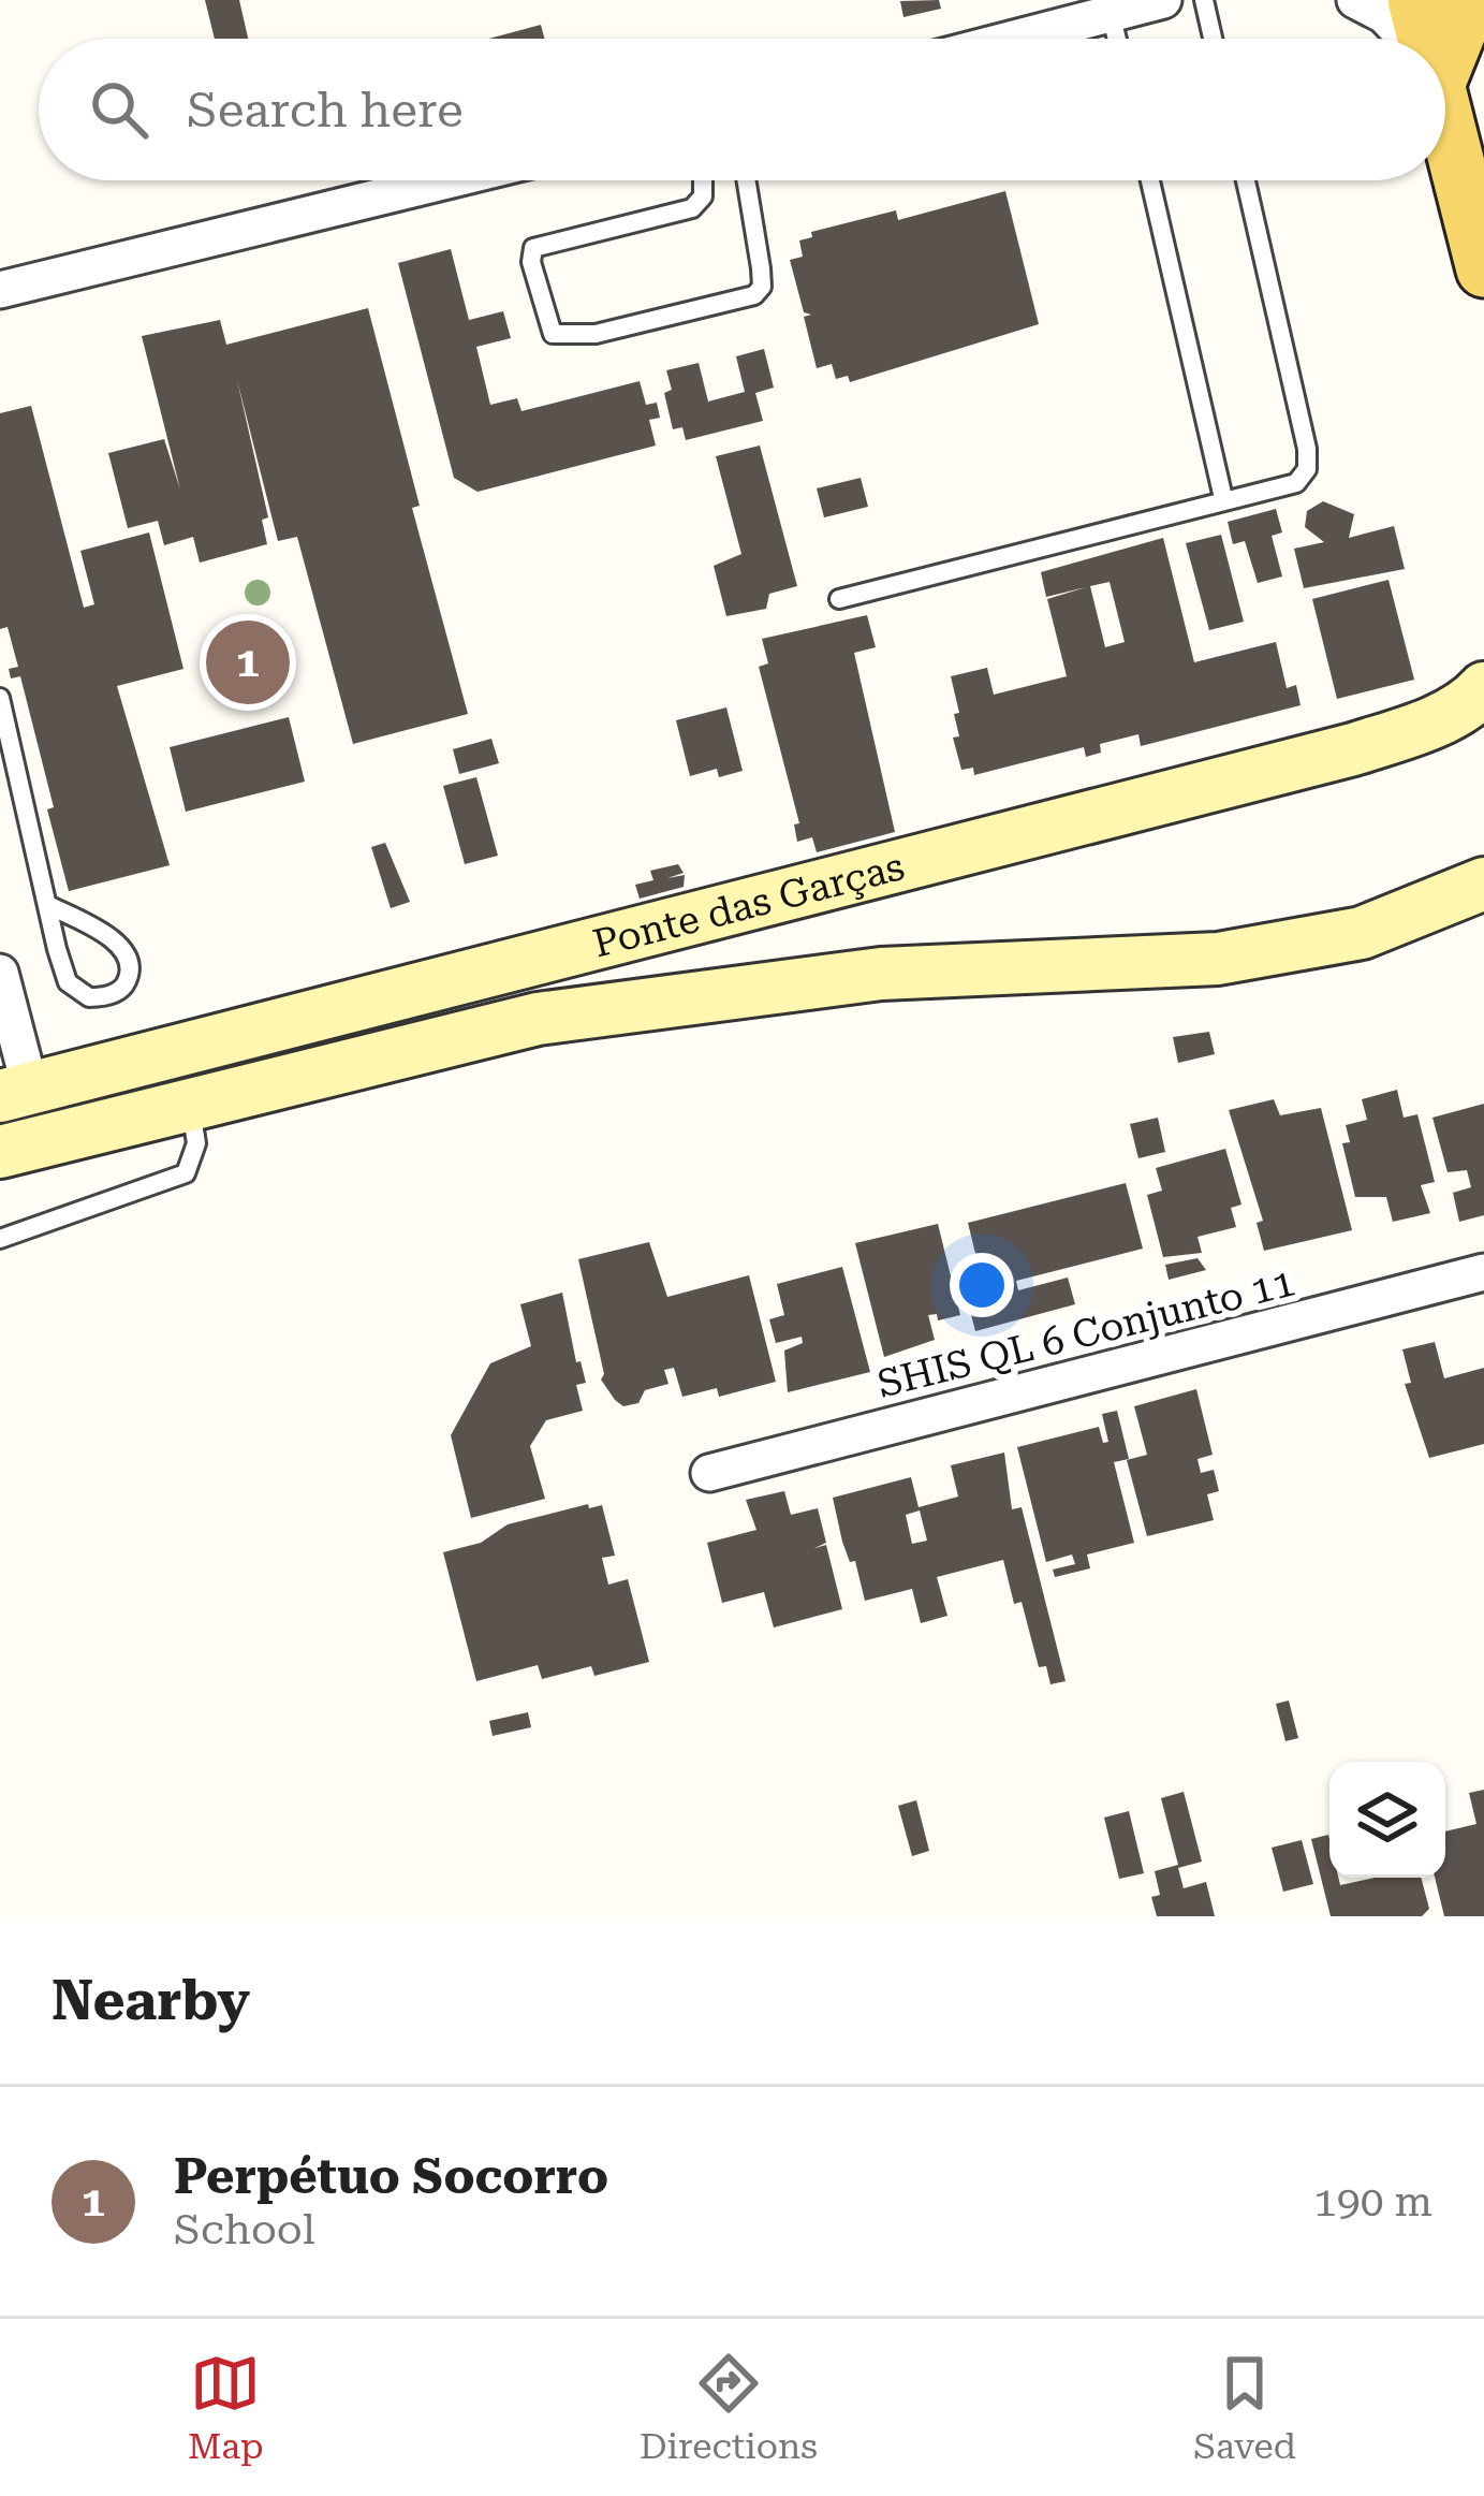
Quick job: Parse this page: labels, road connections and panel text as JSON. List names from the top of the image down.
{
  "streets": {
    "main road": ["Ponte das Garças"],
    "street": ["SHIS QL 6 Conjunto 11"]
  },
  "page": {
    "search": "Search here",
    "pins": "1",
    "heading": "Nearby",
    "list": [
      {
        "mark": "1",
        "name": "Perpétuo Socorro",
        "note": "School",
        "value": "190 m"
      }
    ],
    "nav": ["Map", "Directions", "Saved"]
  }
}
